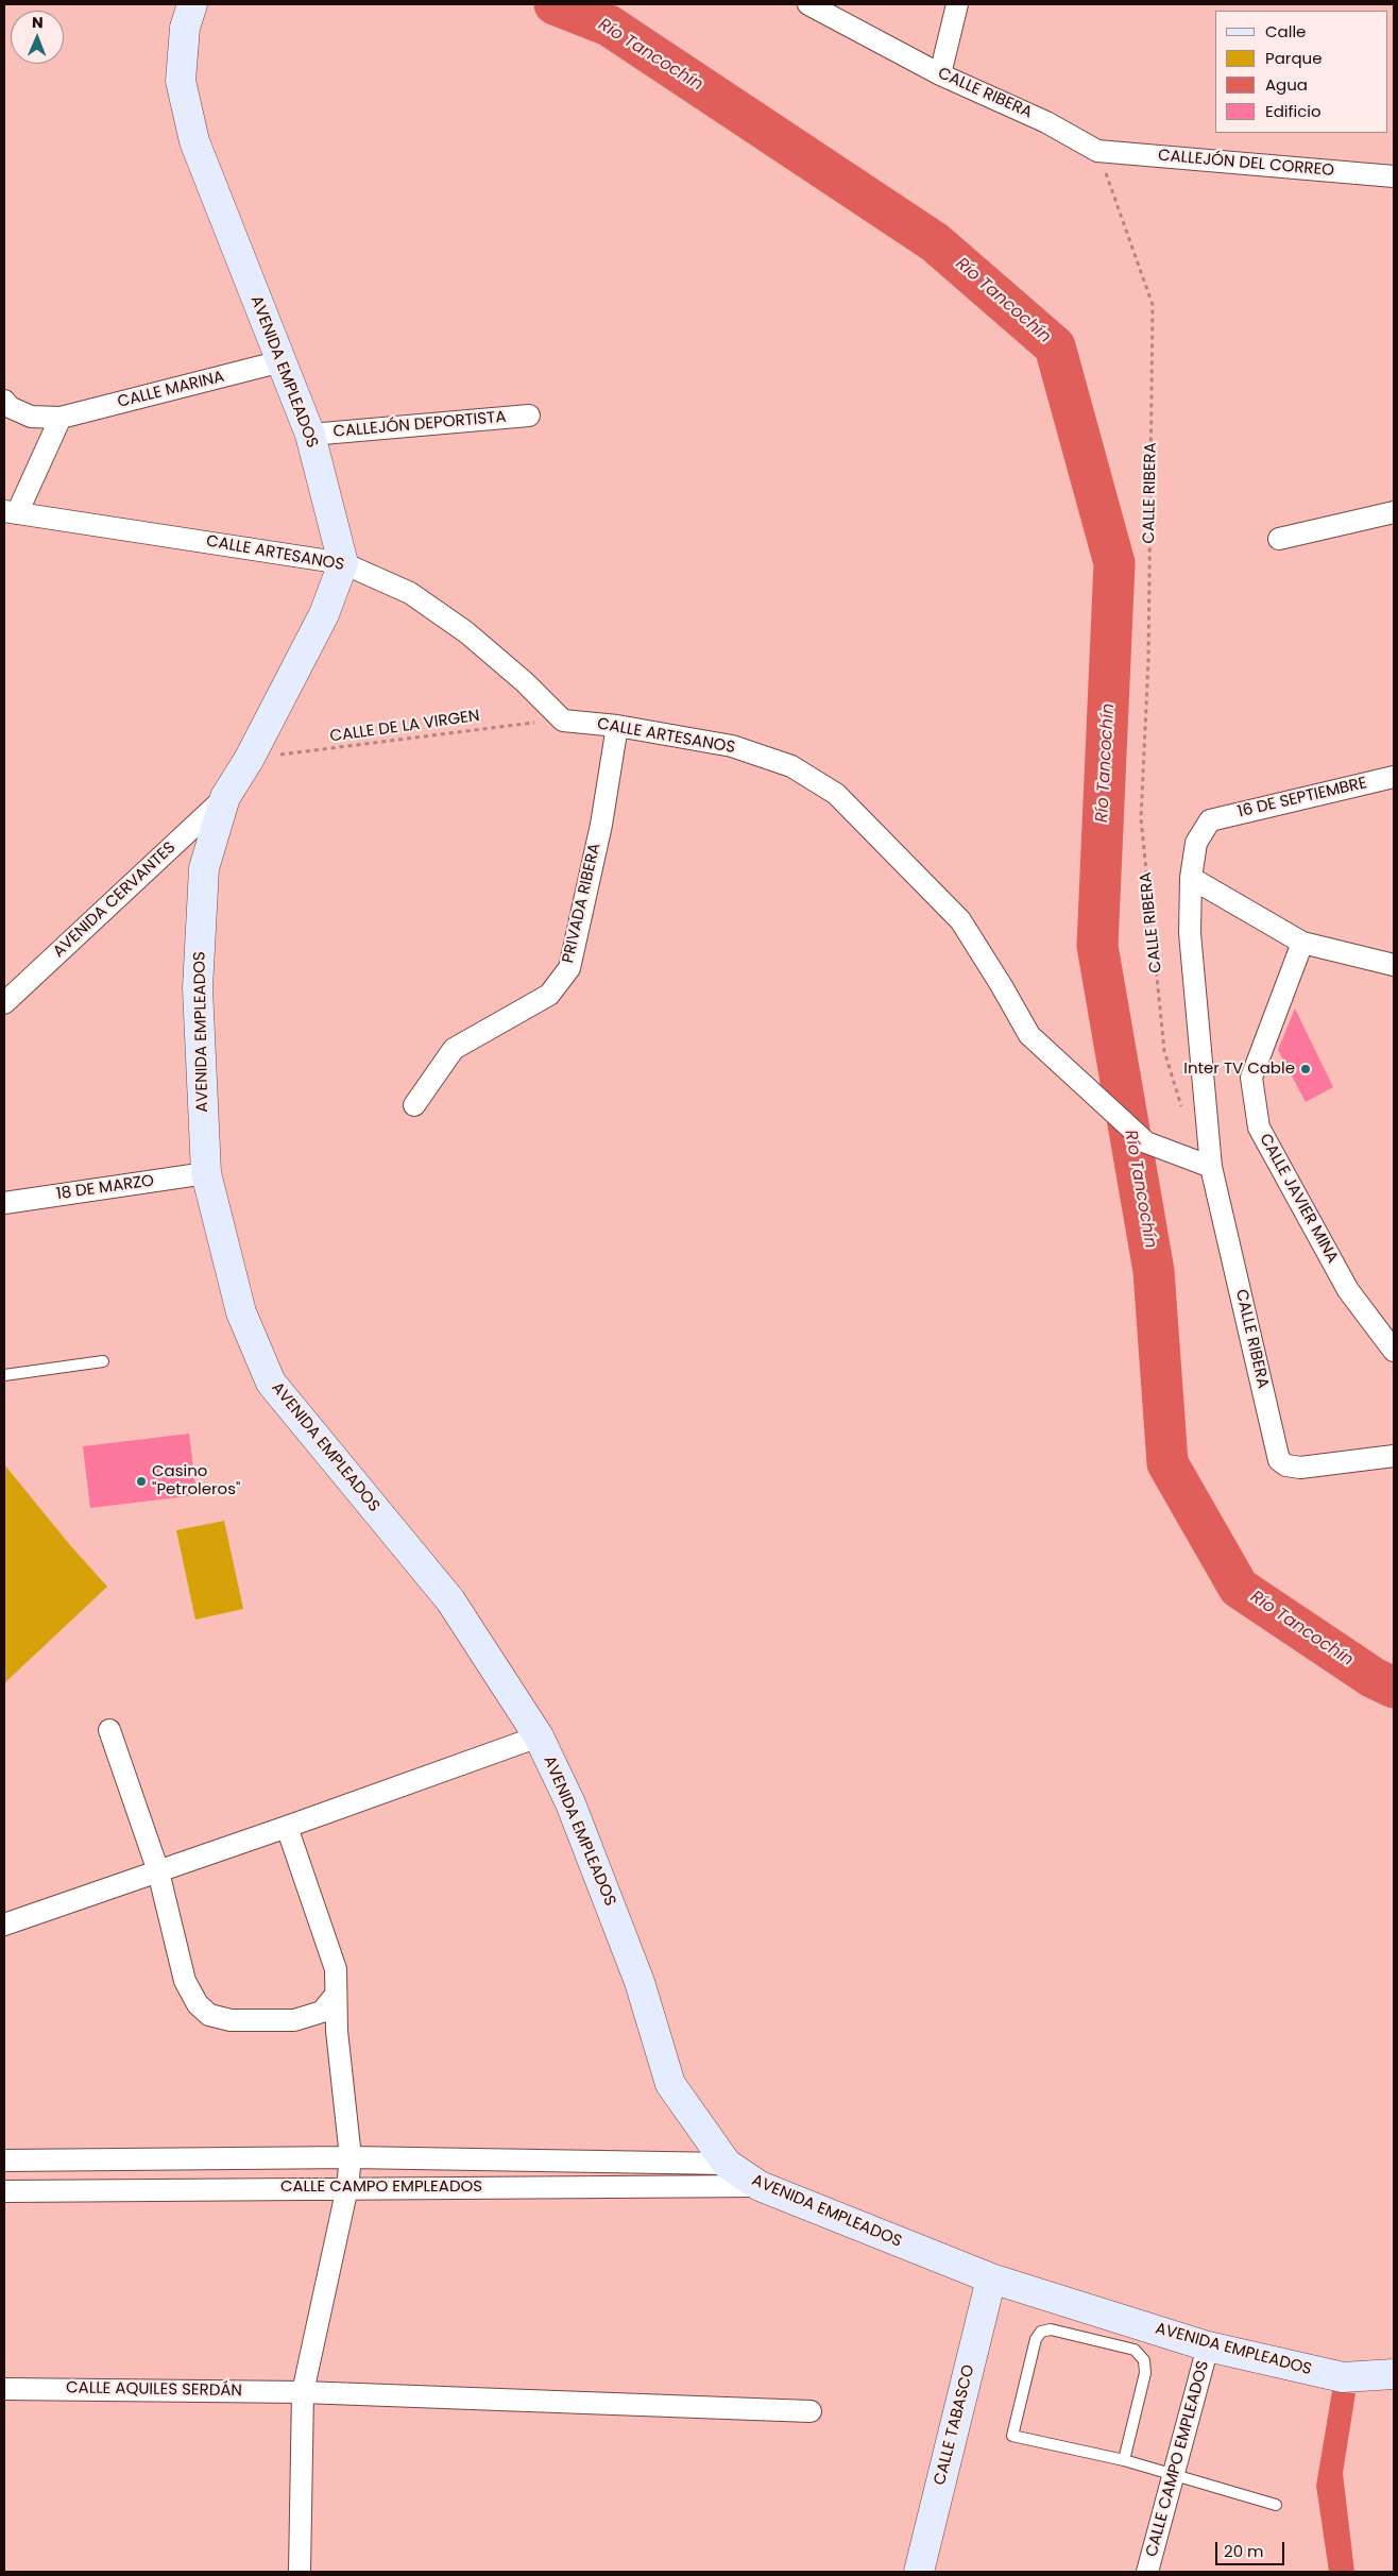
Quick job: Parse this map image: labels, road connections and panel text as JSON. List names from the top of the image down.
{
  "streets": {
    "street": [
      "CALLE RIBERA",
      "CALLEJÓN DEL CORREO",
      "AVENIDA EMPLEADOS",
      "CALLE MARINA",
      "CALLEJÓN DEPORTISTA",
      "CALLE ARTESANOS",
      "16 DE SEPTIEMBRE",
      "AVENIDA CERVANTES",
      "PRIVADA RIBERA",
      "18 DE MARZO",
      "CALLE JAVIER MINA",
      "CALLE CAMPO EMPLEADOS",
      "CALLE AQUILES SERDÁN",
      "CALLE TABASCO"
    ],
    "path": ["CALLE DE LA VIRGEN"]
  },
  "crossings": [
    ["CALLE RIBERA", "CALLEJÓN DEL CORREO"],
    ["CALLE RIBERA", "CALLE ARTESANOS"],
    ["CALLE RIBERA", "16 DE SEPTIEMBRE"],
    ["AVENIDA EMPLEADOS", "CALLE MARINA"],
    ["AVENIDA EMPLEADOS", "CALLEJÓN DEPORTISTA"],
    ["AVENIDA EMPLEADOS", "CALLE ARTESANOS"],
    ["AVENIDA EMPLEADOS", "CALLE DE LA VIRGEN"],
    ["AVENIDA EMPLEADOS", "AVENIDA CERVANTES"],
    ["AVENIDA EMPLEADOS", "18 DE MARZO"],
    ["AVENIDA EMPLEADOS", "CALLE CAMPO EMPLEADOS"],
    ["AVENIDA EMPLEADOS", "CALLE TABASCO"],
    ["CALLE ARTESANOS", "CALLE DE LA VIRGEN"],
    ["CALLE ARTESANOS", "PRIVADA RIBERA"]
  ],
  "water": ["Río Tancochín"],
  "places": ["Inter TV Cable", "Casino \"Petroleros\""],
  "legend": [
    "Calle",
    "Parque",
    "Agua",
    "Edificio"
  ],
  "scale_bar": "20 m",
  "north": "top"
}
